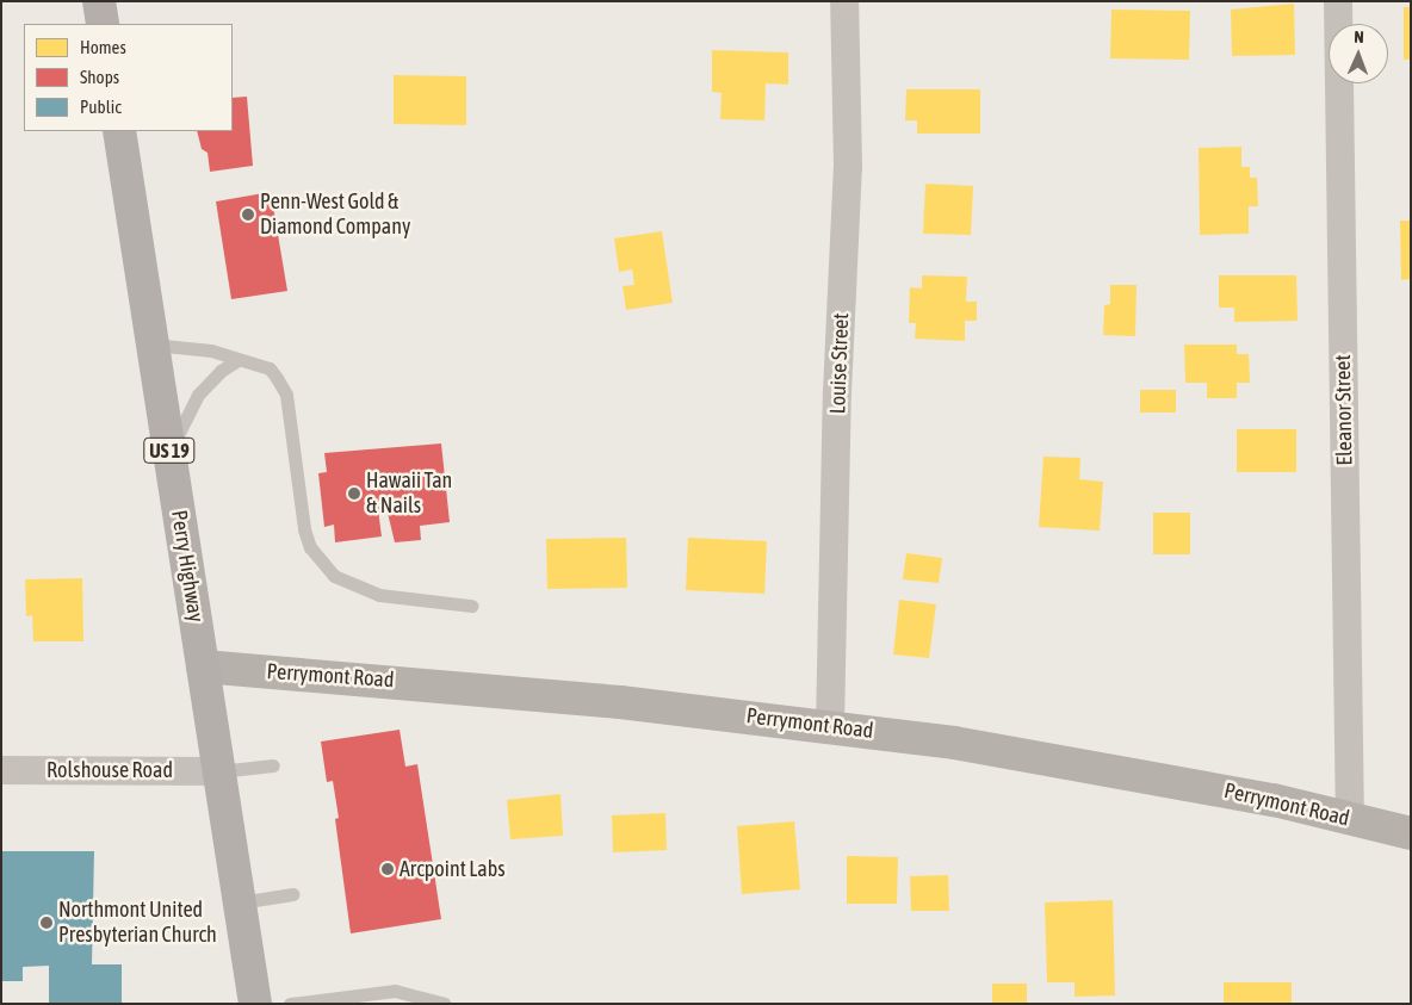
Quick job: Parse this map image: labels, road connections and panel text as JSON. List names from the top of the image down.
{
  "streets": {
    "main road": ["US 19", "Perry Highway"],
    "street": [
      "Louise Street",
      "Eleanor Street",
      "Perrymont Road",
      "Rolshouse Road"
    ]
  },
  "crossings": [
    ["Louise Street", "Perrymont Road"],
    ["Eleanor Street", "Perrymont Road"],
    ["Perry Highway", "Perrymont Road"],
    ["Perry Highway", "Rolshouse Road"]
  ],
  "places": [
    "Penn-West Gold & Diamond Company",
    "Hawaii Tan & Nails",
    "Arcpoint Labs",
    "Northmont United Presbyterian Church"
  ],
  "legend": ["Homes", "Shops", "Public"],
  "north": "top"
}
